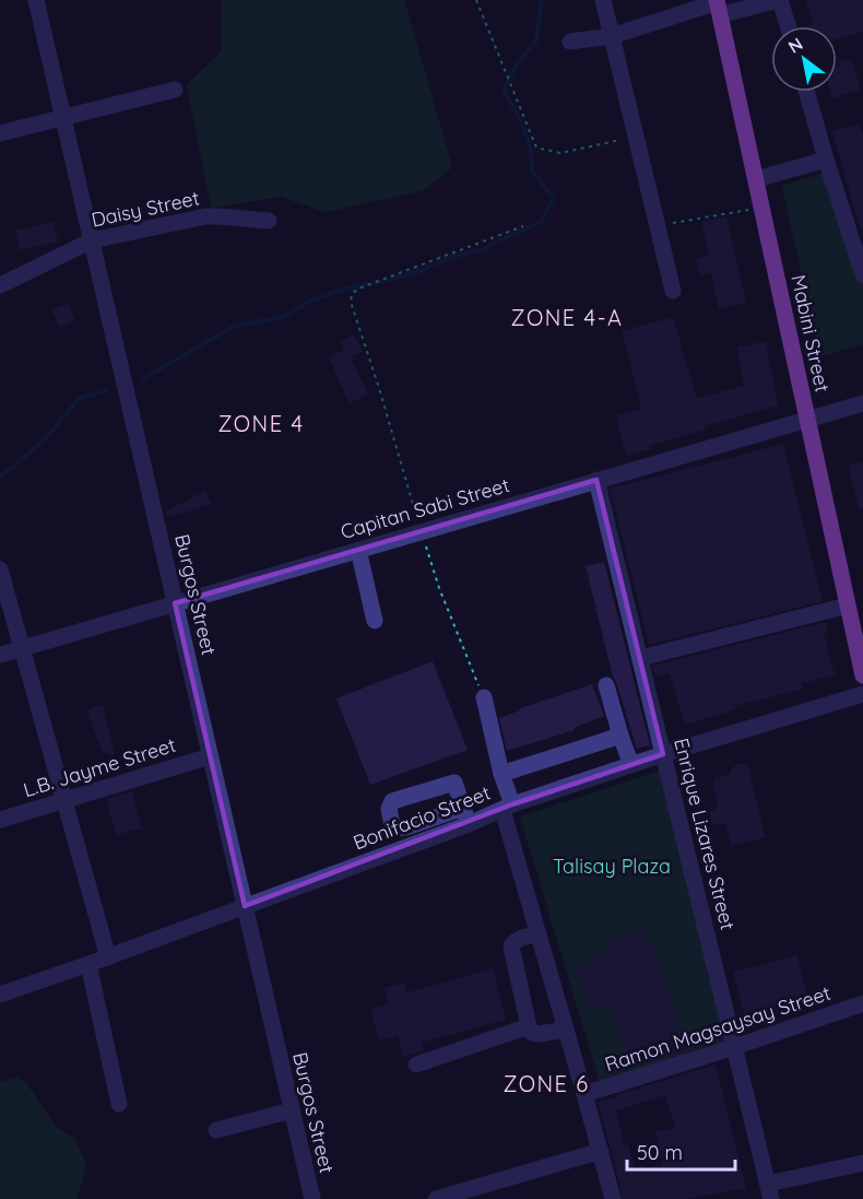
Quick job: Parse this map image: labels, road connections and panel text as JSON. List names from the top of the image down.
{
  "streets": {
    "main road": ["Mabini Street"],
    "street": [
      "Daisy Street",
      "Capitan Sabi Street",
      "Burgos Street",
      "L.B. Jayme Street",
      "Bonifacio Street",
      "Enrique Lizares Street",
      "Ramon Magsaysay Street"
    ]
  },
  "crossings": [
    ["Daisy Street", "Burgos Street"],
    ["Mabini Street", "Capitan Sabi Street"],
    ["Capitan Sabi Street", "Burgos Street"],
    ["Capitan Sabi Street", "Enrique Lizares Street"],
    ["Burgos Street", "L.B. Jayme Street"],
    ["Burgos Street", "Bonifacio Street"],
    ["Bonifacio Street", "Enrique Lizares Street"],
    ["Enrique Lizares Street", "Ramon Magsaysay Street"]
  ],
  "districts": ["ZONE 4-A", "ZONE 4", "ZONE 6"],
  "parks": ["Talisay Plaza"],
  "scale_bar": "50 m",
  "north": "top left"
}
